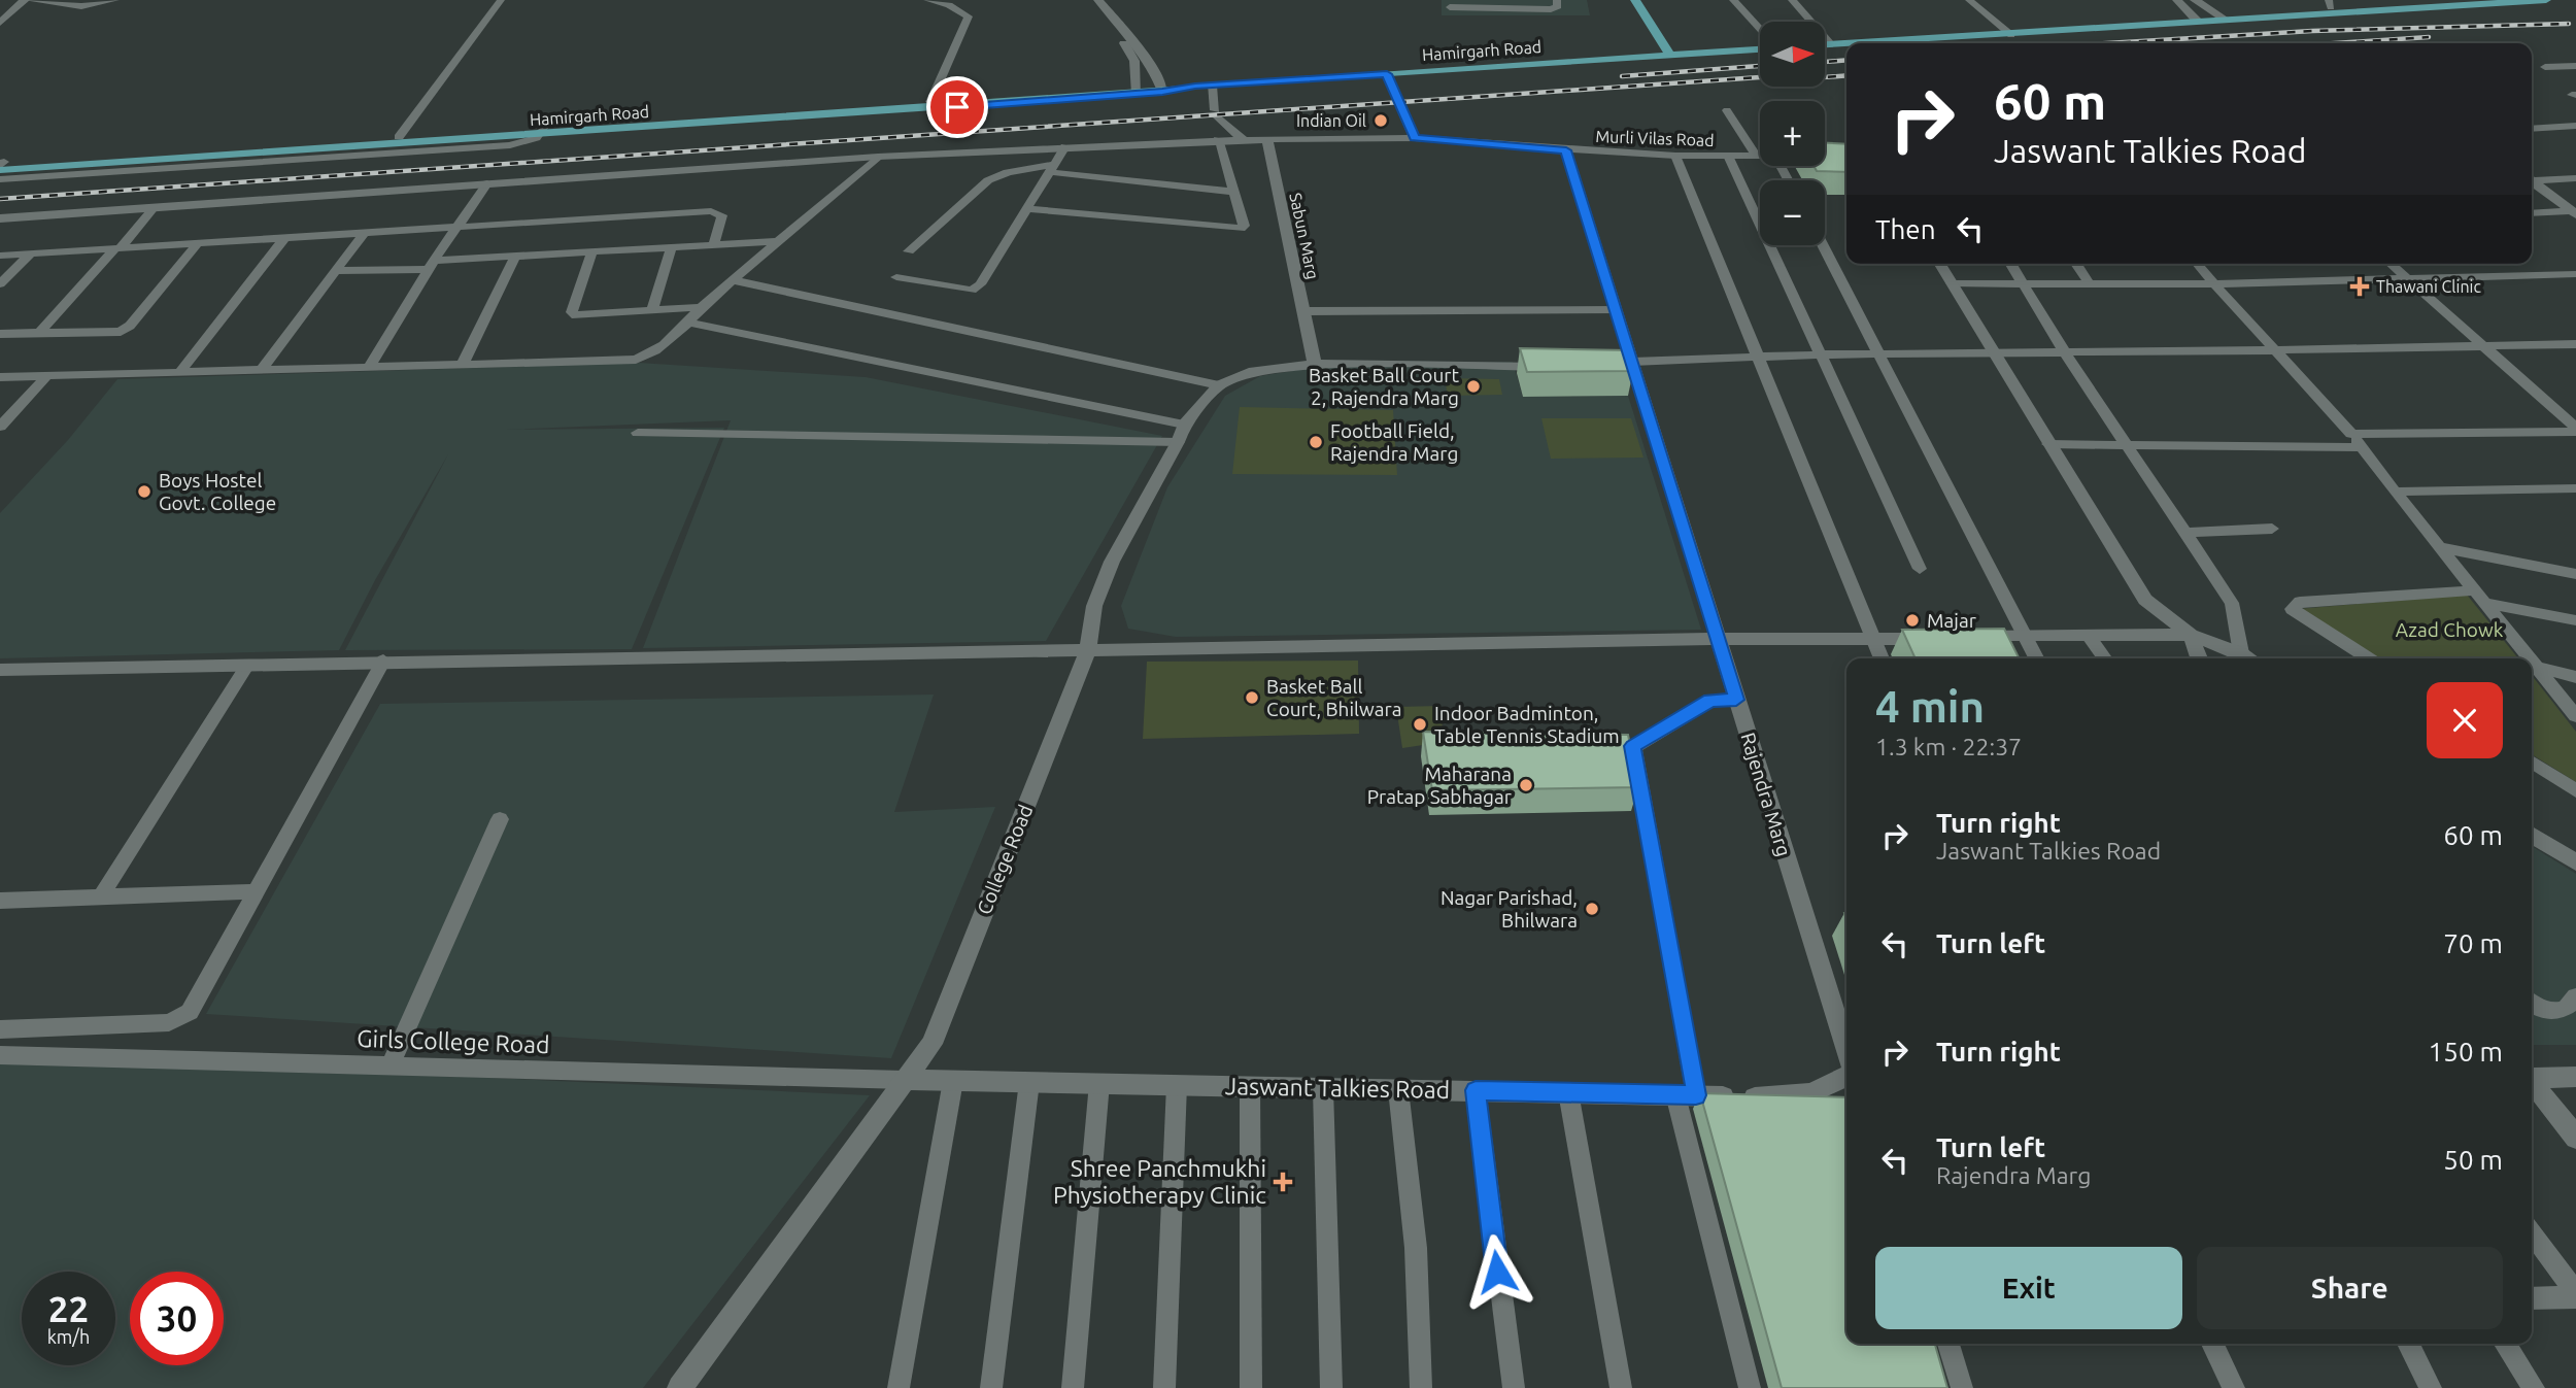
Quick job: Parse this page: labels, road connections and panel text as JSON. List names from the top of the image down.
{
  "streets": {
    "main road": ["Hamirgarh Road"],
    "street": [
      "Murli Vilas Road",
      "Sabun Marg",
      "Rajendra Marg",
      "College Road",
      "Girls College Road",
      "Jaswant Talkies Road"
    ]
  },
  "crossings": [
    ["Murli Vilas Road", "Sabun Marg"],
    ["Murli Vilas Road", "Rajendra Marg"],
    ["Sabun Marg", "College Road"],
    ["College Road", "Girls College Road"],
    ["College Road", "Jaswant Talkies Road"],
    ["Girls College Road", "Jaswant Talkies Road"]
  ],
  "parks": ["Azad Chowk"],
  "places": {
    "other": [
      "Indian Oil",
      "Basket Ball Court 2, Rajendra Marg",
      "Football Field, Rajendra Marg",
      "Boys Hostel Govt. College",
      "Majar",
      "Basket Ball Court, Bhilwara",
      "Indoor Badminton, Table Tennis Stadium",
      "Maharana Pratap Sabhagar",
      "Nagar Parishad, Bhilwara"
    ],
    "health": ["Thawani Clinic", "Shree Panchmukhi Physiotherapy Clinic"]
  },
  "north": "right",
  "page": {
    "map_buttons": ["+", "−"],
    "turn": ["60 m", "Jaswant Talkies Road"],
    "then": "Then",
    "heading": ["4 min", "1.3 km · 22:37"],
    "list": [
      {
        "name": "Turn right",
        "note": "Jaswant Talkies Road",
        "value": "60 m"
      },
      {
        "name": "Turn left",
        "value": "70 m"
      },
      {
        "name": "Turn right",
        "value": "150 m"
      },
      {
        "name": "Turn left",
        "note": "Rajendra Marg",
        "value": "50 m"
      }
    ],
    "buttons": ["Exit", "Share"],
    "speed": "22 km/h",
    "limit": "30"
  }
}
